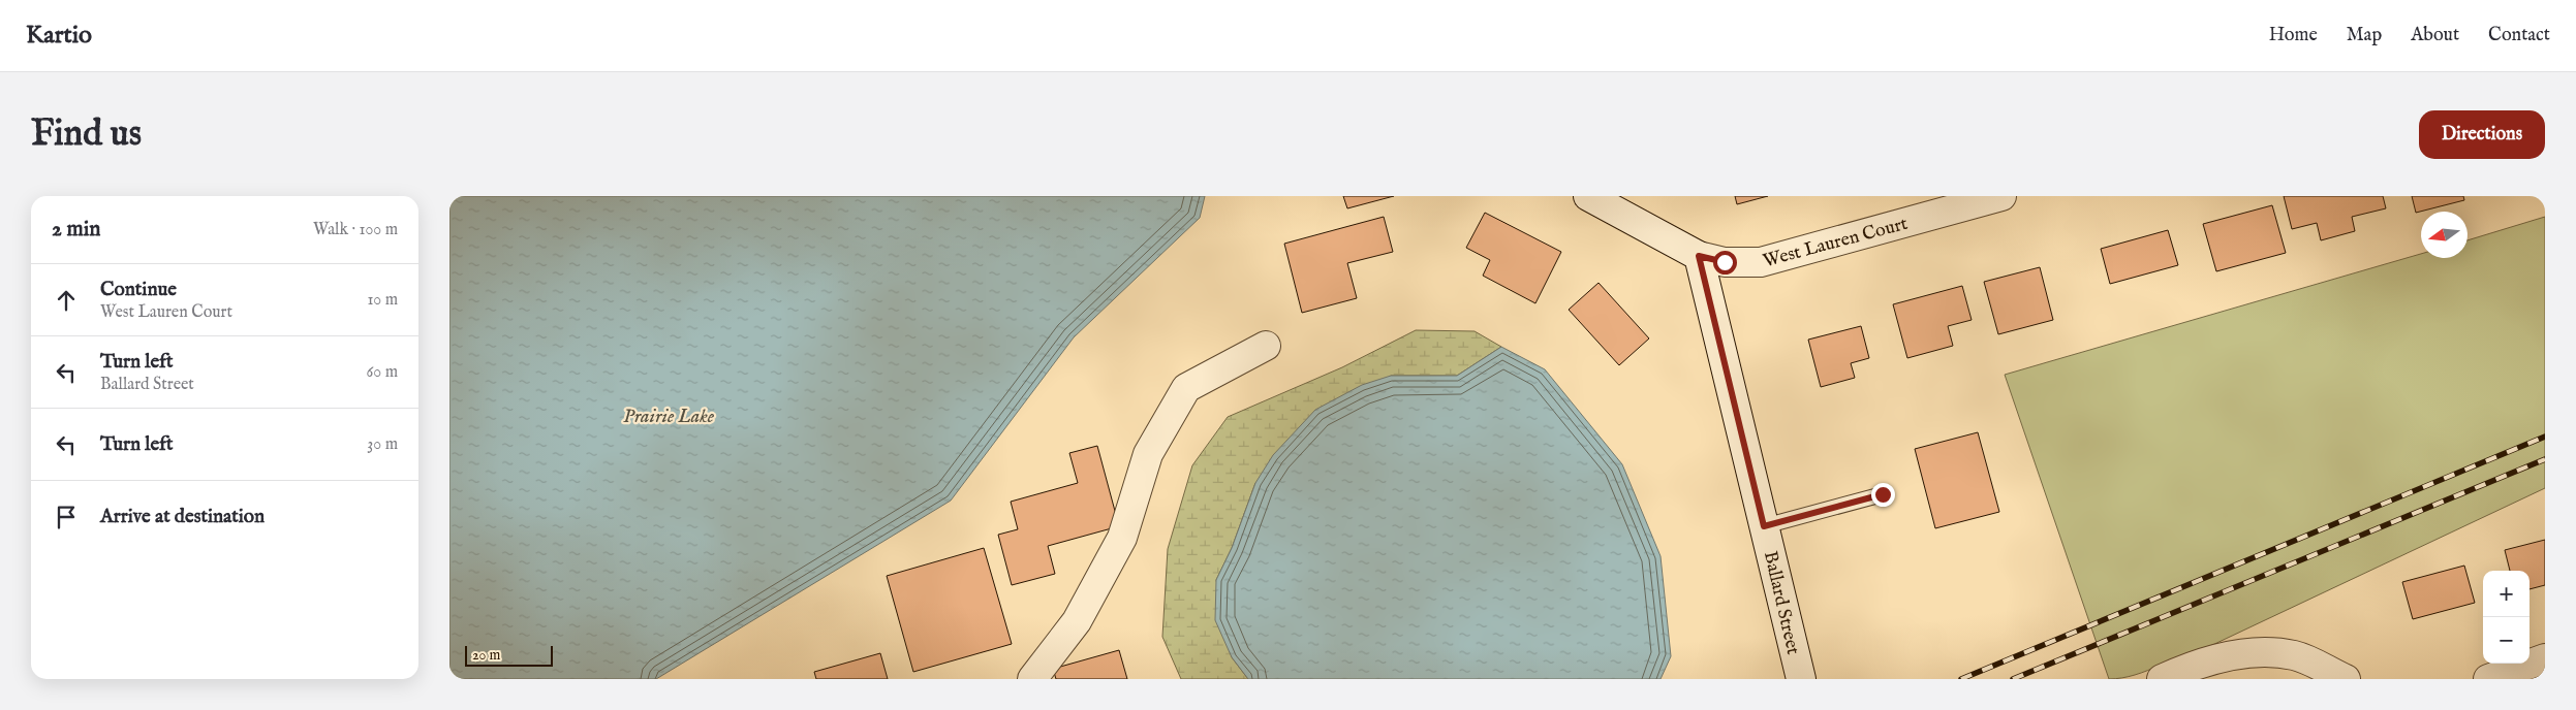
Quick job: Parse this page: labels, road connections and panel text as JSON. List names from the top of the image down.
{
  "streets": {
    "street": ["West Lauren Court", "Ballard Street"]
  },
  "crossings": [
    ["West Lauren Court", "Ballard Street"]
  ],
  "water": ["Prairie Lake"],
  "scale_bar": "20 m",
  "north": "left",
  "page": {
    "header": "Kartio",
    "nav": [
      "Home",
      "Map",
      "About",
      "Contact"
    ],
    "buttons": "Directions",
    "title": "Find us",
    "heading": ["2 min", "Walk · 100 m"],
    "list": [
      ["Continue", "West Lauren Court", "10 m"],
      ["Turn left", "Ballard Street", "60 m"],
      ["Turn left", "30 m"],
      "Arrive at destination"
    ],
    "map_buttons": ["+", "−"],
    "scale": "20 m"
  }
}
